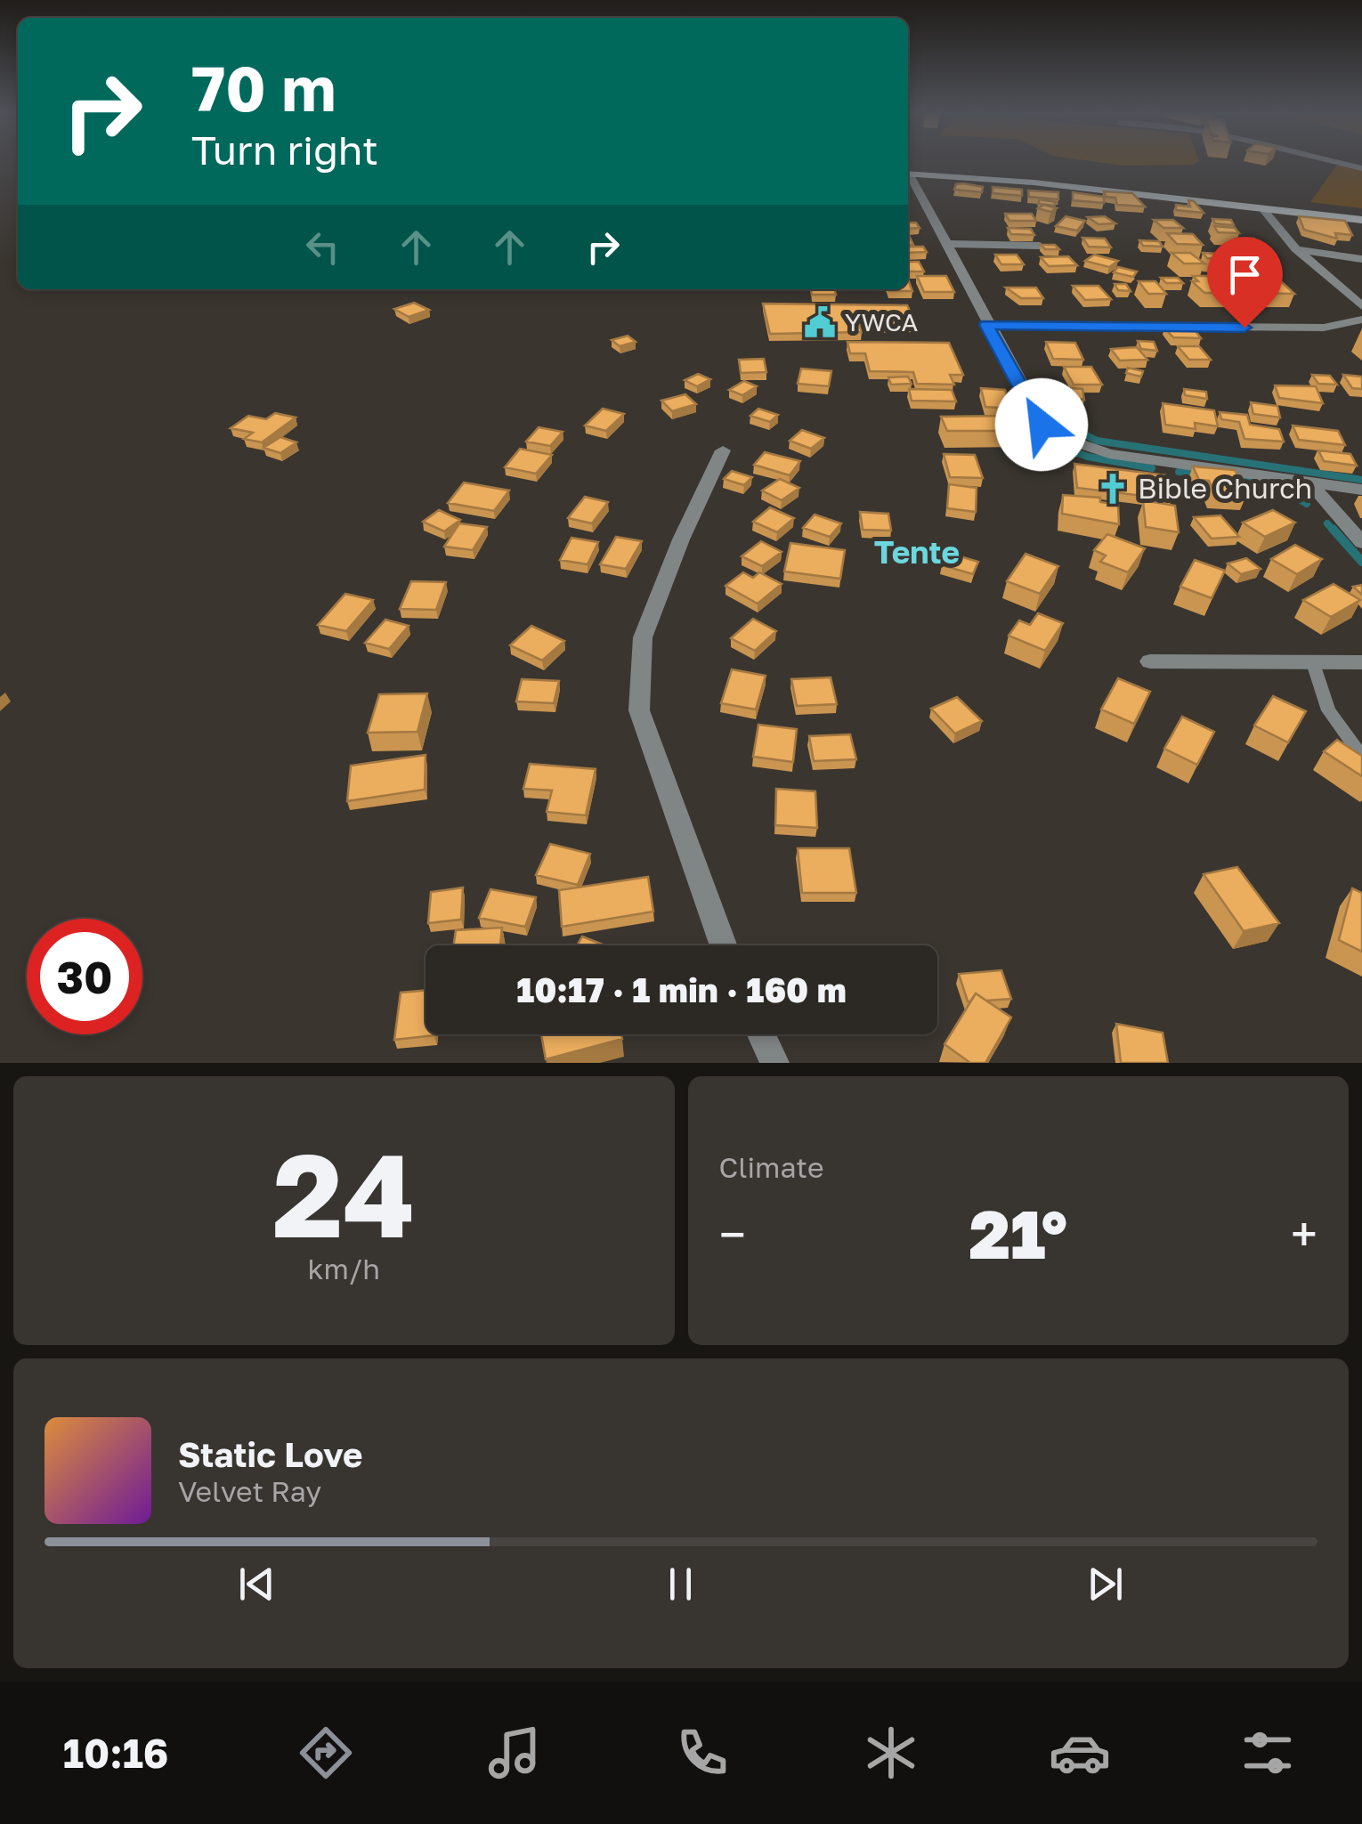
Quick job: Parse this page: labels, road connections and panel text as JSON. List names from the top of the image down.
{
  "districts": ["Tente"],
  "places": {
    "public building": ["YWCA"],
    "church": ["Bible Church"]
  },
  "page": {
    "turn": ["70 m", "Turn right"],
    "limit": "30",
    "trip": "10:17 · 1 min · 160 m",
    "tile": [
      ["24", "km/h"],
      "Climate"
    ],
    "heat": ["−", "21°", "+"],
    "song": ["Static Love", "Velvet Ray"],
    "tabs": "10:16"
  }
}
